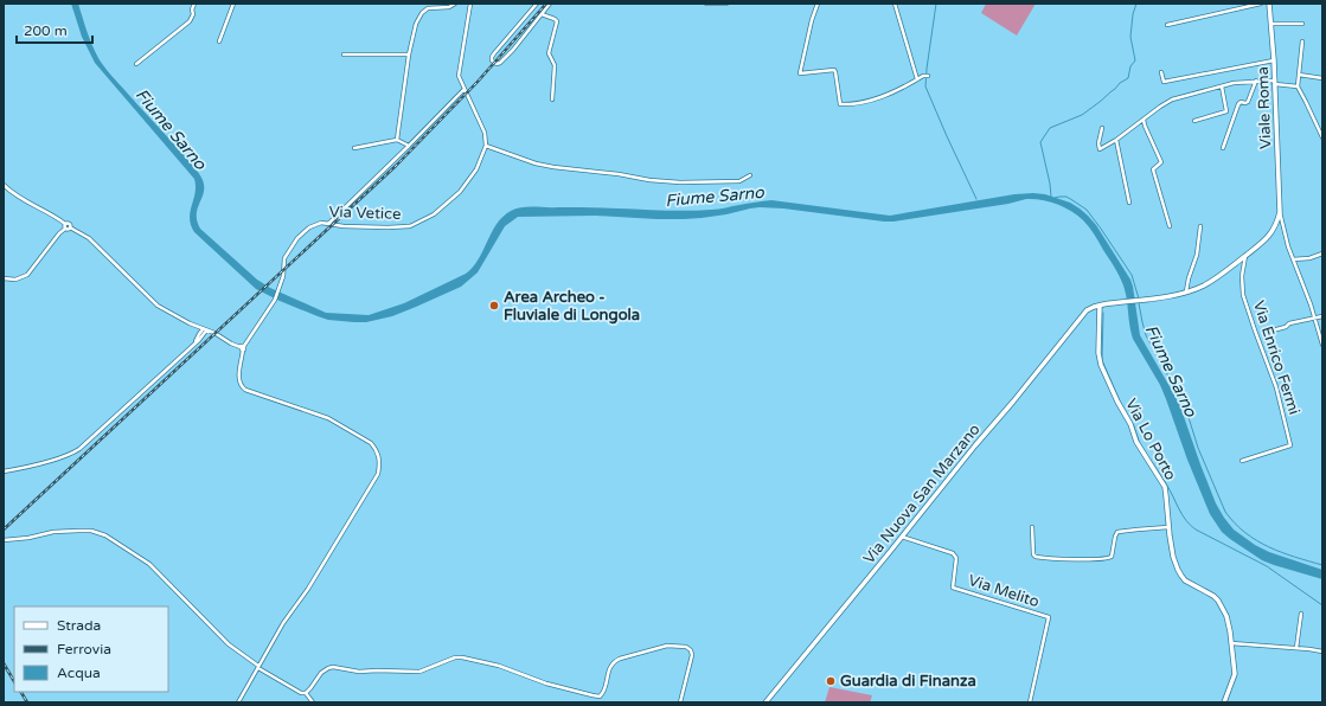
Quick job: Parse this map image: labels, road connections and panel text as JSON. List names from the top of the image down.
{
  "streets": {
    "street": [
      "Viale Roma",
      "Via Vetice",
      "Via Enrico Fermi",
      "Via Lo Porto",
      "Via Nuova San Marzano",
      "Via Melito"
    ]
  },
  "crossings": [
    ["Via Lo Porto", "Via Nuova San Marzano"],
    ["Via Nuova San Marzano", "Via Melito"]
  ],
  "water": ["Fiume Sarno"],
  "places": ["Area Archeo - Fluviale di Longola", "Guardia di Finanza"],
  "legend": ["Strada", "Ferrovia", "Acqua"],
  "scale_bar": "200 m"
}
